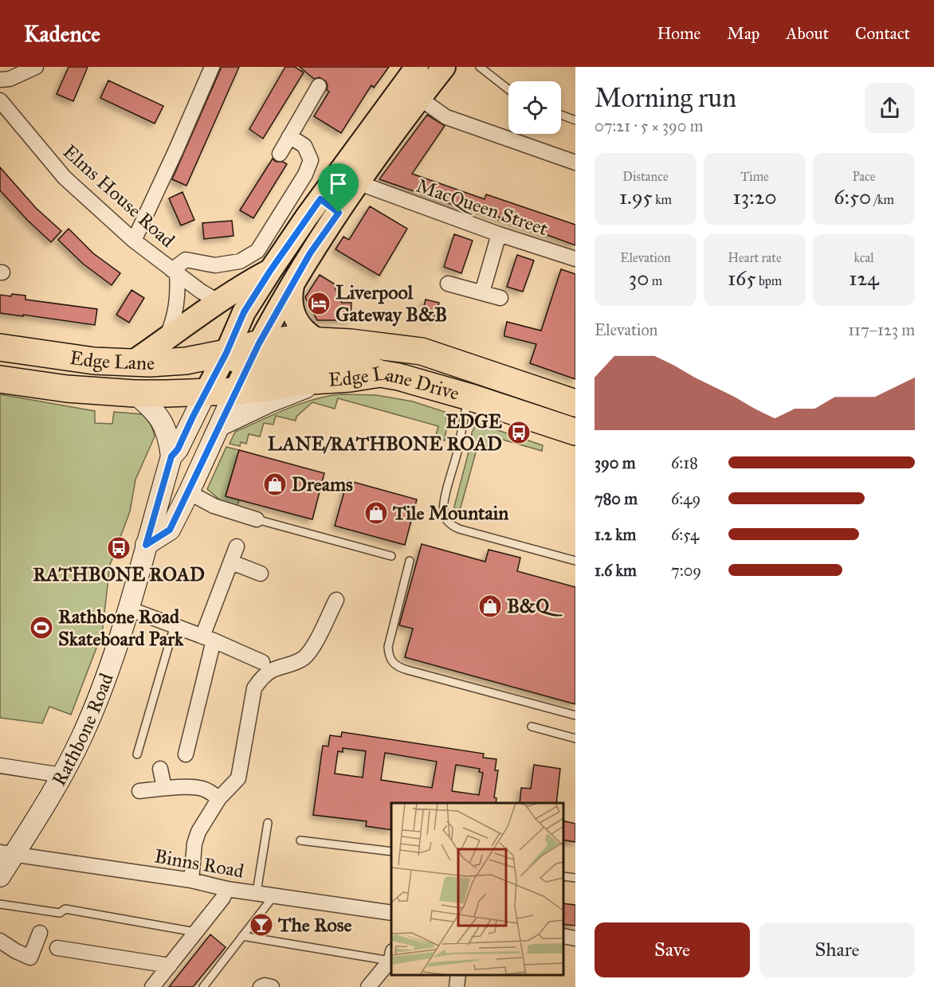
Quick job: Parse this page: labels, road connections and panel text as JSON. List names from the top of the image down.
{
  "streets": {
    "highway": ["Edge Lane", "Edge Lane Drive"],
    "main road": ["Rathbone Road"],
    "street": ["Elms House Road", "MacQueen Street", "Binns Road"]
  },
  "crossings": [
    ["Edge Lane", "Edge Lane Drive"],
    ["Edge Lane", "Rathbone Road"],
    ["Edge Lane Drive", "Rathbone Road"],
    ["Rathbone Road", "Binns Road"]
  ],
  "places": {
    "hotel": ["Liverpool Gateway B&B"],
    "bus stop": ["EDGE LANE/RATHBONE ROAD", "RATHBONE ROAD"],
    "shop": ["Dreams", "Tile Mountain", "B&Q"],
    "sports": ["Rathbone Road Skateboard Park"],
    "bar": ["The Rose"]
  },
  "page": {
    "header": "Kadence",
    "nav": [
      "Home",
      "Map",
      "About",
      "Contact"
    ],
    "heading": ["Morning run", "07:21 · 5 × 390 m"],
    "stats": [
      ["Distance", "1.95 km"],
      ["Time", "13:20"],
      ["Pace", "6:50 /km"],
      ["Elevation", "30 m"],
      ["Heart rate", "165 bpm"],
      ["kcal", "124"]
    ],
    "chart": ["Elevation", "117–123 m"],
    "list": [
      {
        "name": "390 m",
        "note": "6:18"
      },
      {
        "name": "780 m",
        "note": "6:49"
      },
      {
        "name": "1.2 km",
        "note": "6:54"
      },
      {
        "name": "1.6 km",
        "note": "7:09"
      }
    ],
    "buttons": ["Save", "Share"]
  }
}
